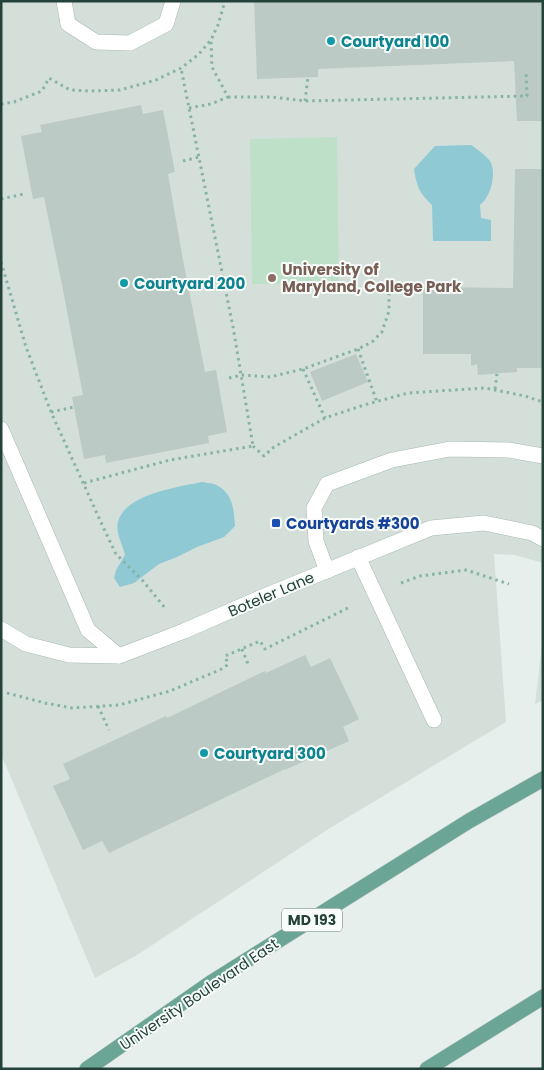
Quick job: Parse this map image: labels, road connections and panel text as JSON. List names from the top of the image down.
{
  "streets": {
    "main road": ["MD 193", "University Boulevard East"],
    "street": ["Boteler Lane"]
  },
  "places": {
    "other": [
      "Courtyard 100",
      "University of Maryland, College Park",
      "Courtyard 200",
      "Courtyard 300"
    ],
    "transit": ["Courtyards #300"]
  }
}
